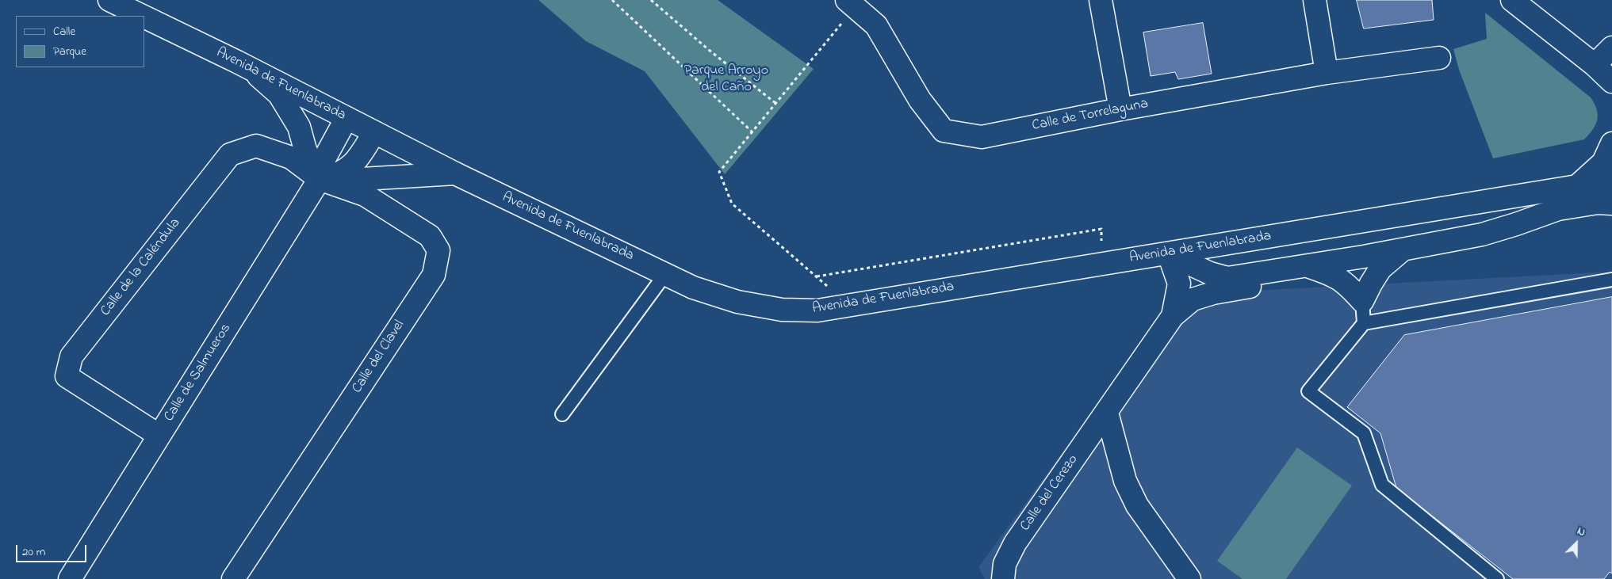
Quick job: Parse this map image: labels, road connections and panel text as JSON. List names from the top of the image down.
{
  "streets": {
    "street": [
      "Avenida de Fuenlabrada",
      "Calle de Torrelaguna",
      "Calle de la Caléndula",
      "Calle del Clavel",
      "Calle de Salmueros",
      "Calle del Cerezo"
    ]
  },
  "crossings": [
    ["Avenida de Fuenlabrada", "Calle de Salmueros"],
    ["Avenida de Fuenlabrada", "Calle del Cerezo"],
    ["Calle de la Caléndula", "Calle del Clavel"],
    ["Calle de la Caléndula", "Calle de Salmueros"],
    ["Calle del Clavel", "Calle de Salmueros"]
  ],
  "parks": ["Parque Arroyo del Caño"],
  "legend": ["Calle", "Parque"],
  "scale_bar": "20 m",
  "north": "top right"
}
